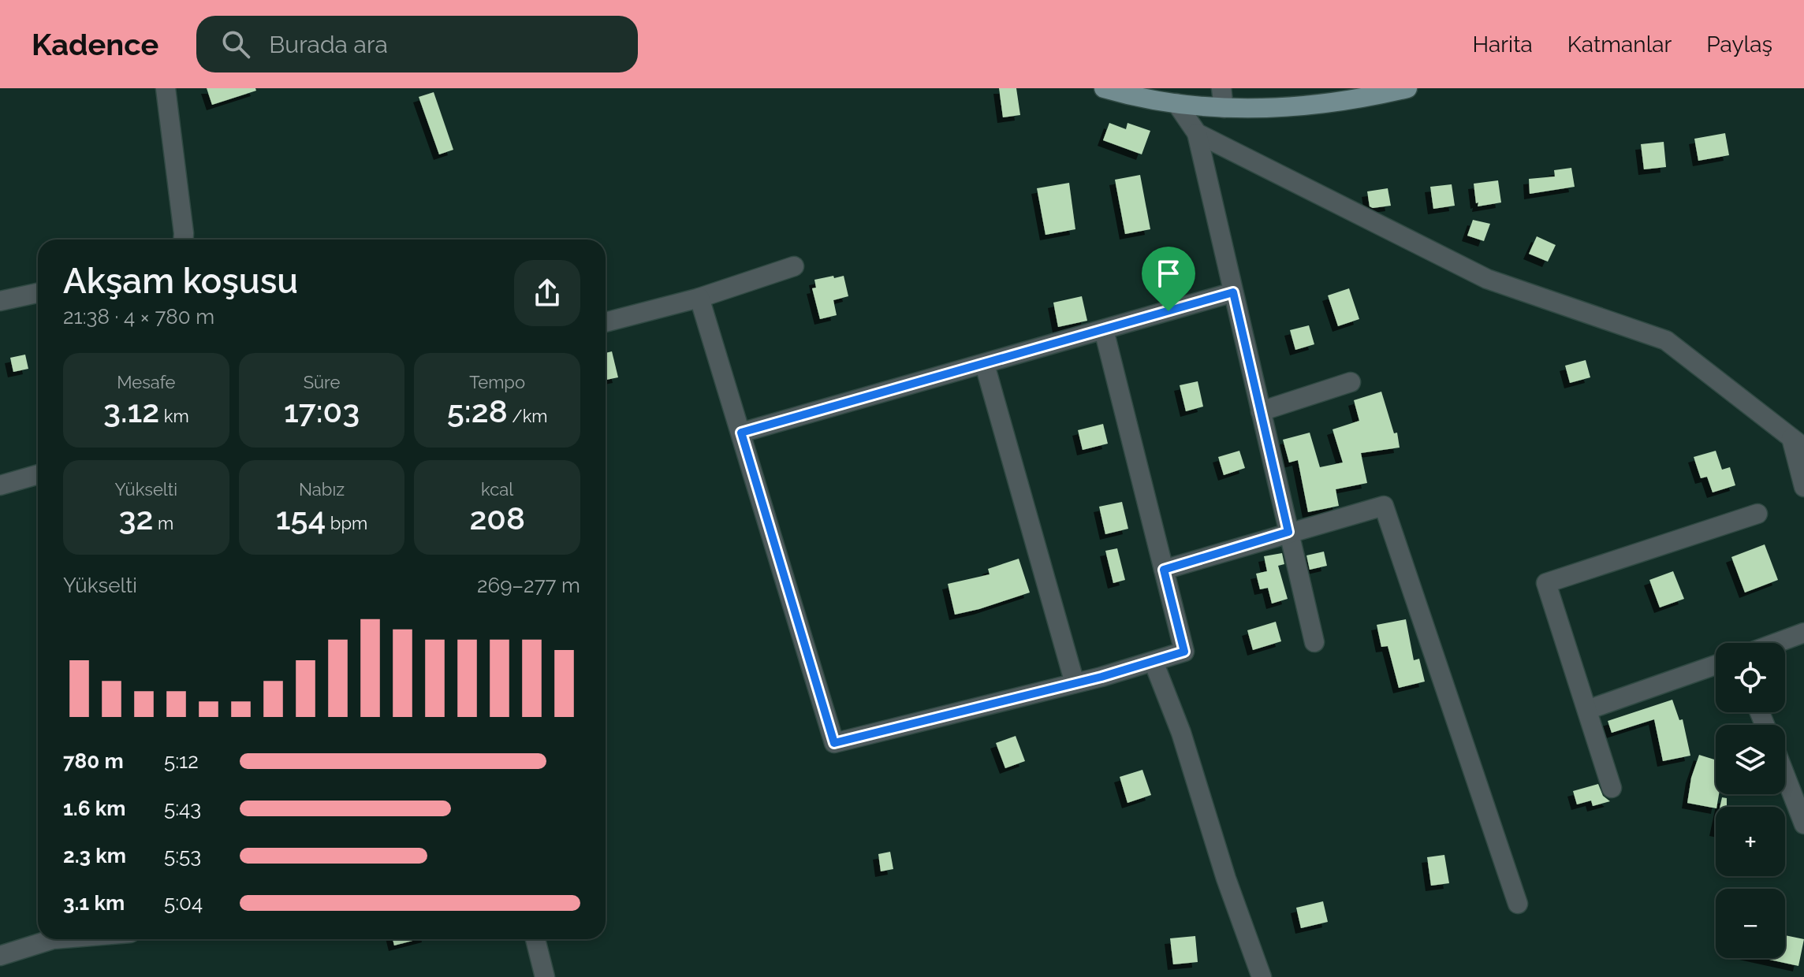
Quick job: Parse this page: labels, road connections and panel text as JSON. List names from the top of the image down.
{
  "page": {
    "header": "Kadence",
    "search": "Burada ara",
    "nav": ["Harita", "Katmanlar", "Paylaş"],
    "heading": ["Akşam koşusu", "21:38 · 4 × 780 m"],
    "stats": [
      ["Mesafe", "3.12 km"],
      ["Süre", "17:03"],
      ["Tempo", "5:28 /km"],
      ["Yükselti", "32 m"],
      ["Nabız", "154 bpm"],
      ["kcal", "208"]
    ],
    "chart": ["Yükselti", "269–277 m"],
    "map_buttons": ["+", "−"],
    "list": [
      {
        "name": "780 m",
        "note": "5:12"
      },
      {
        "name": "1.6 km",
        "note": "5:43"
      },
      {
        "name": "2.3 km",
        "note": "5:53"
      },
      {
        "name": "3.1 km",
        "note": "5:04"
      }
    ]
  }
}
